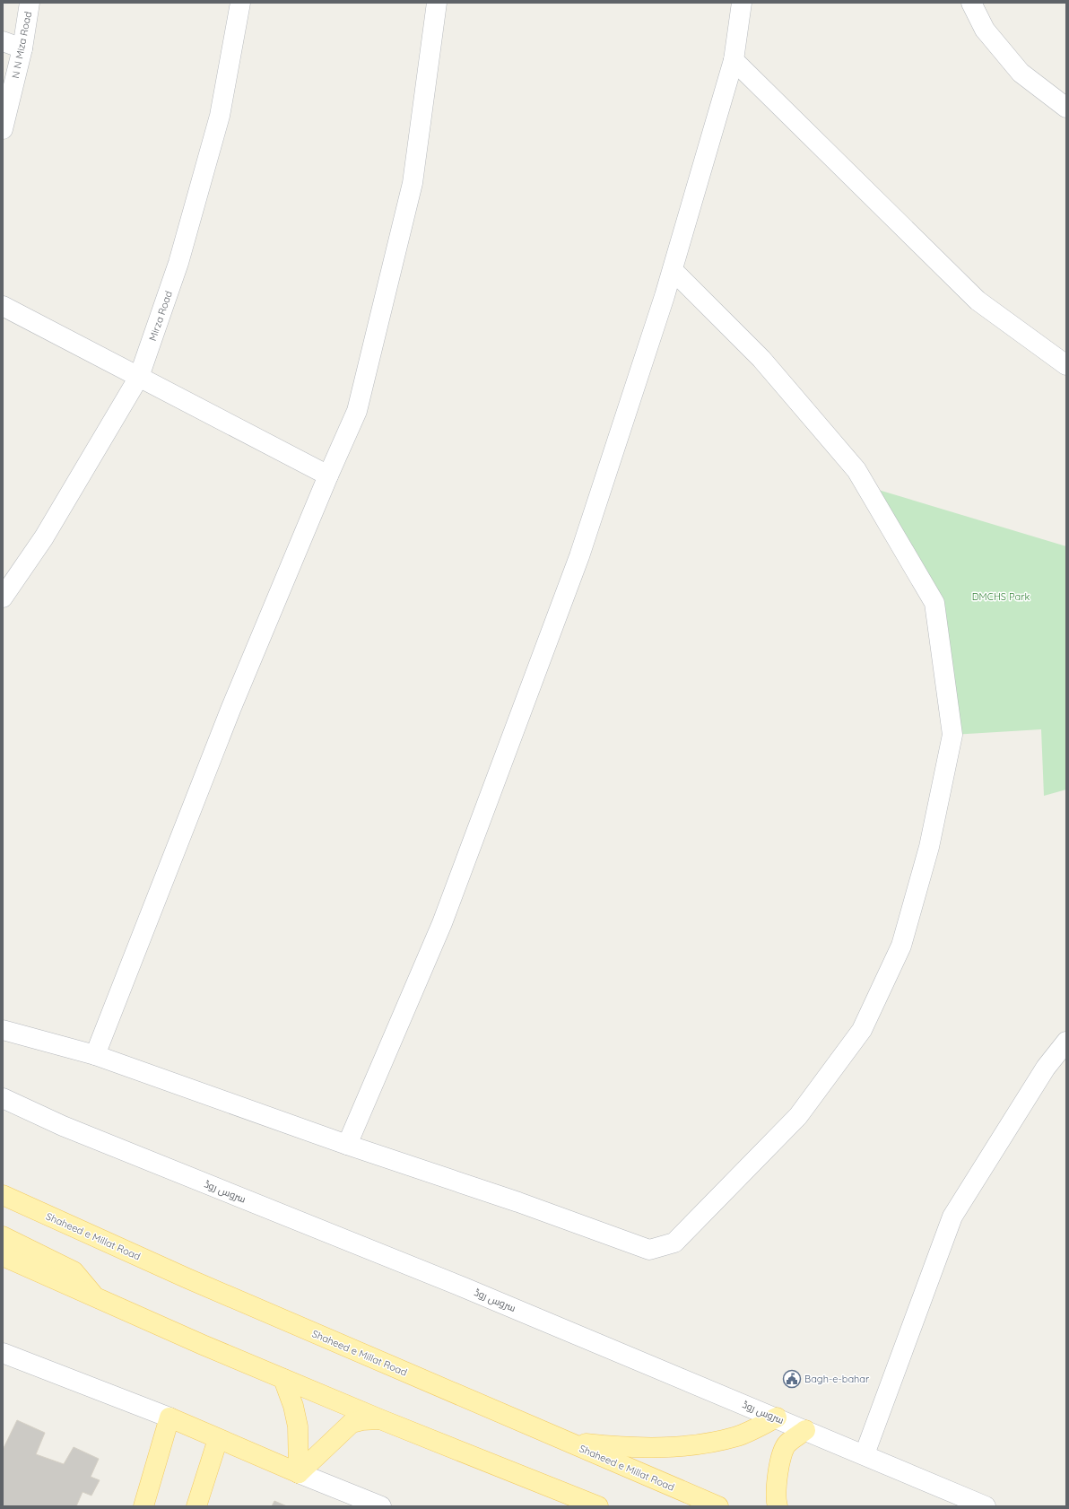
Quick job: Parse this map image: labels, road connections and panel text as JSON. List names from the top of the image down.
{
  "streets": {
    "main road": ["Shaheed e Millat Road"],
    "street": ["N N Miza Road", "Mirza Road", "سروس روڈ"]
  },
  "parks": ["DMCHS Park"],
  "places": {
    "public building": ["Bagh-e-bahar"]
  }
}
